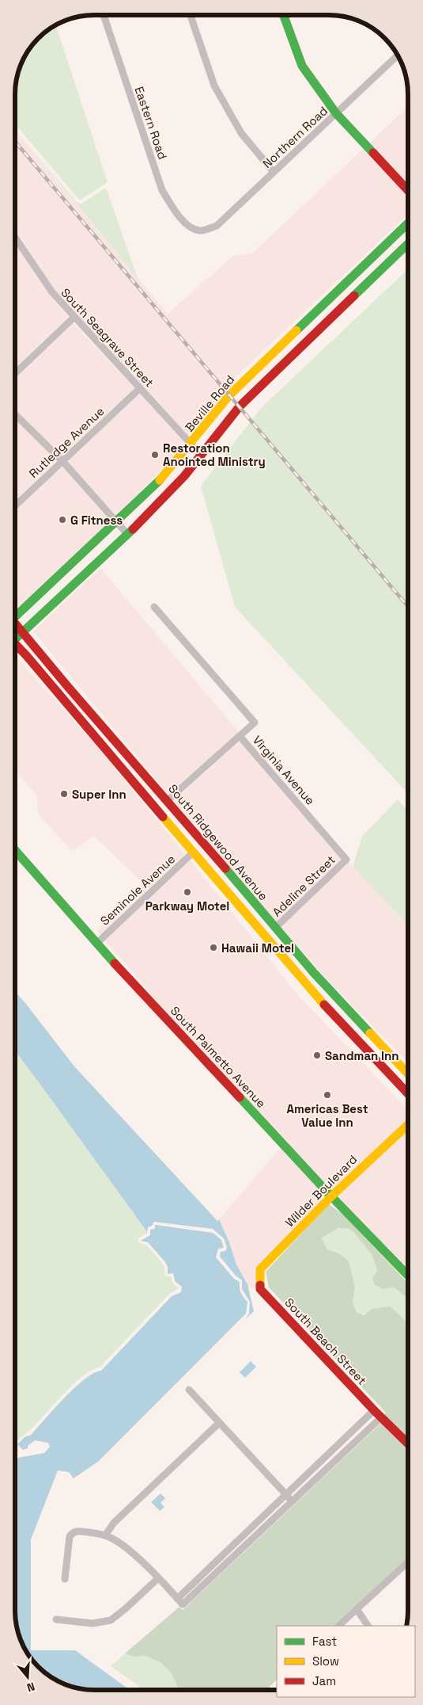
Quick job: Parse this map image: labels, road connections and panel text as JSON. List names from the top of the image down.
{
  "streets": {
    "main road": [
      "Beville Road",
      "South Ridgewood Avenue",
      "South Palmetto Avenue",
      "Wilder Boulevard",
      "South Beach Street"
    ],
    "street": [
      "Eastern Road",
      "Northern Road",
      "South Seagrave Street",
      "Rutledge Avenue",
      "Virginia Avenue",
      "Adeline Street",
      "Seminole Avenue"
    ]
  },
  "crossings": [
    ["Eastern Road", "Northern Road"],
    ["South Seagrave Street", "Beville Road"],
    ["South Seagrave Street", "Rutledge Avenue"],
    ["Beville Road", "South Ridgewood Avenue"],
    ["Virginia Avenue", "Adeline Street"],
    ["South Ridgewood Avenue", "Adeline Street"],
    ["Seminole Avenue", "South Palmetto Avenue"],
    ["South Palmetto Avenue", "Wilder Boulevard"],
    ["Wilder Boulevard", "South Beach Street"]
  ],
  "places": [
    "Restoration Anointed Ministry",
    "G Fitness",
    "Super Inn",
    "Parkway Motel",
    "Hawaii Motel",
    "Sandman Inn",
    "Americas Best Value Inn"
  ],
  "legend": ["Fast", "Slow", "Jam"],
  "north": "bottom"
}
